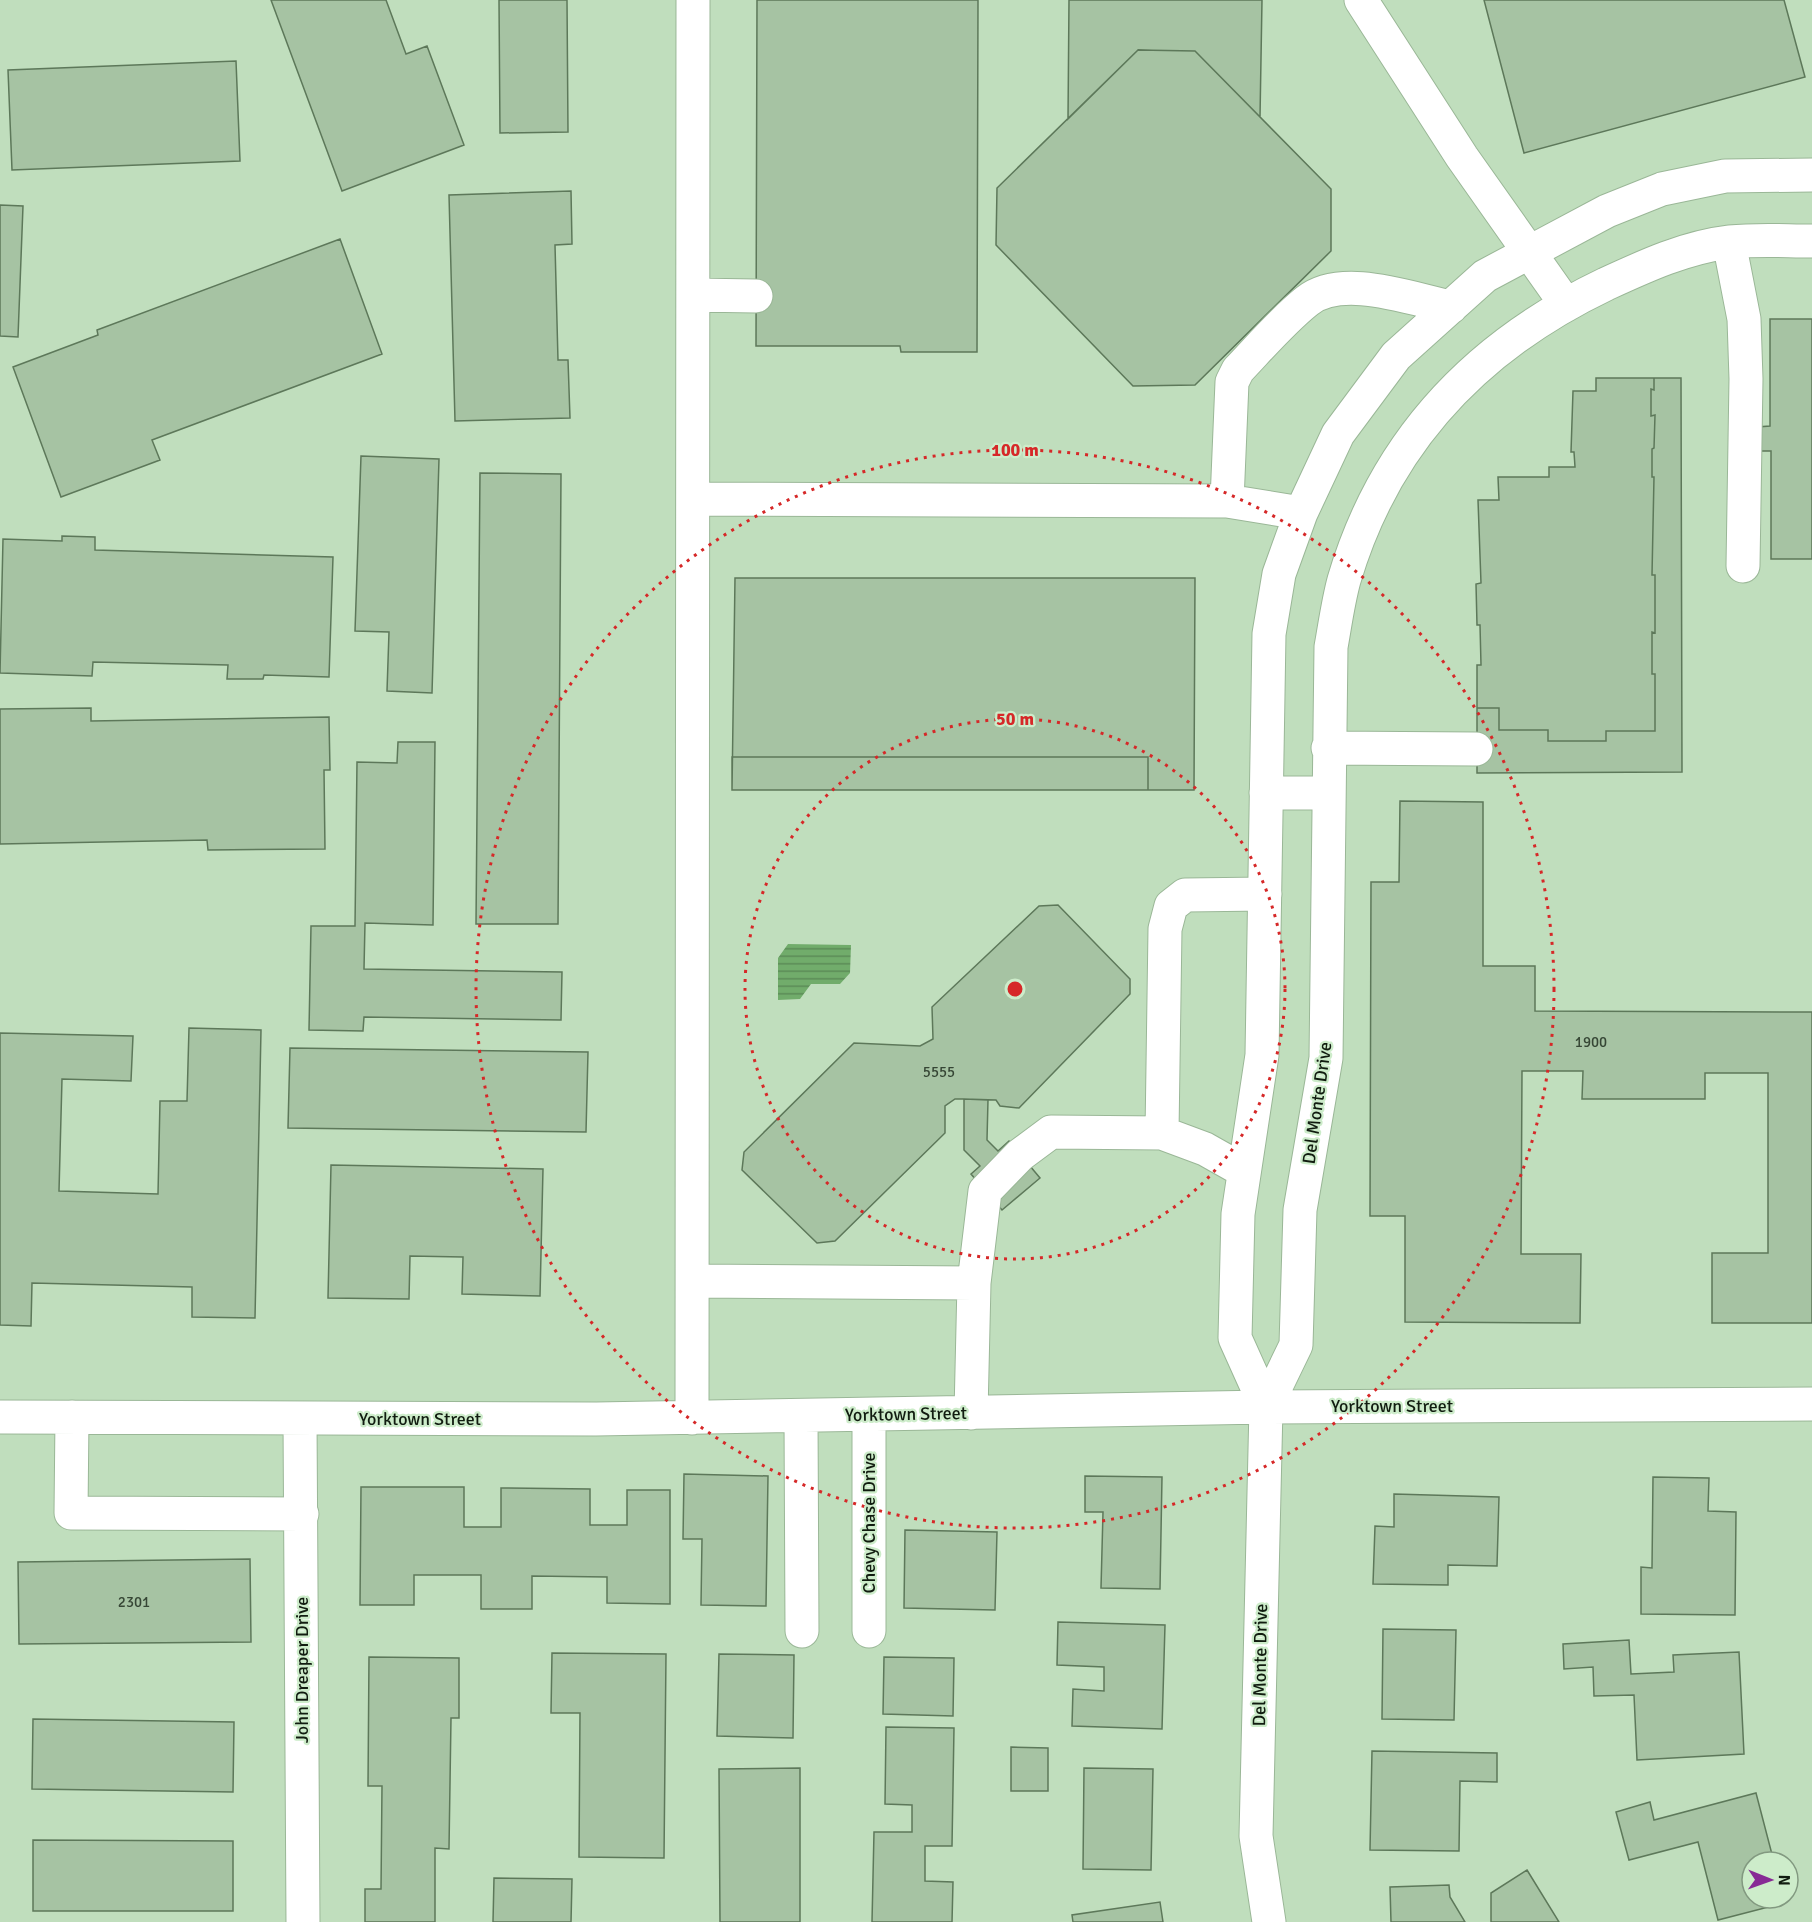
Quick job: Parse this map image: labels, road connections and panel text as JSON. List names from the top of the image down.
{
  "streets": {
    "street": [
      "Del Monte Drive",
      "Yorktown Street",
      "Chevy Chase Drive",
      "John Dreaper Drive"
    ]
  },
  "crossings": [
    ["Del Monte Drive", "Yorktown Street"],
    ["Yorktown Street", "Chevy Chase Drive"],
    ["Yorktown Street", "John Dreaper Drive"]
  ],
  "house_numbers": ["1900", "5555", "2301"],
  "north": "right",
  "rings": ["100 m", "50 m"]
}
